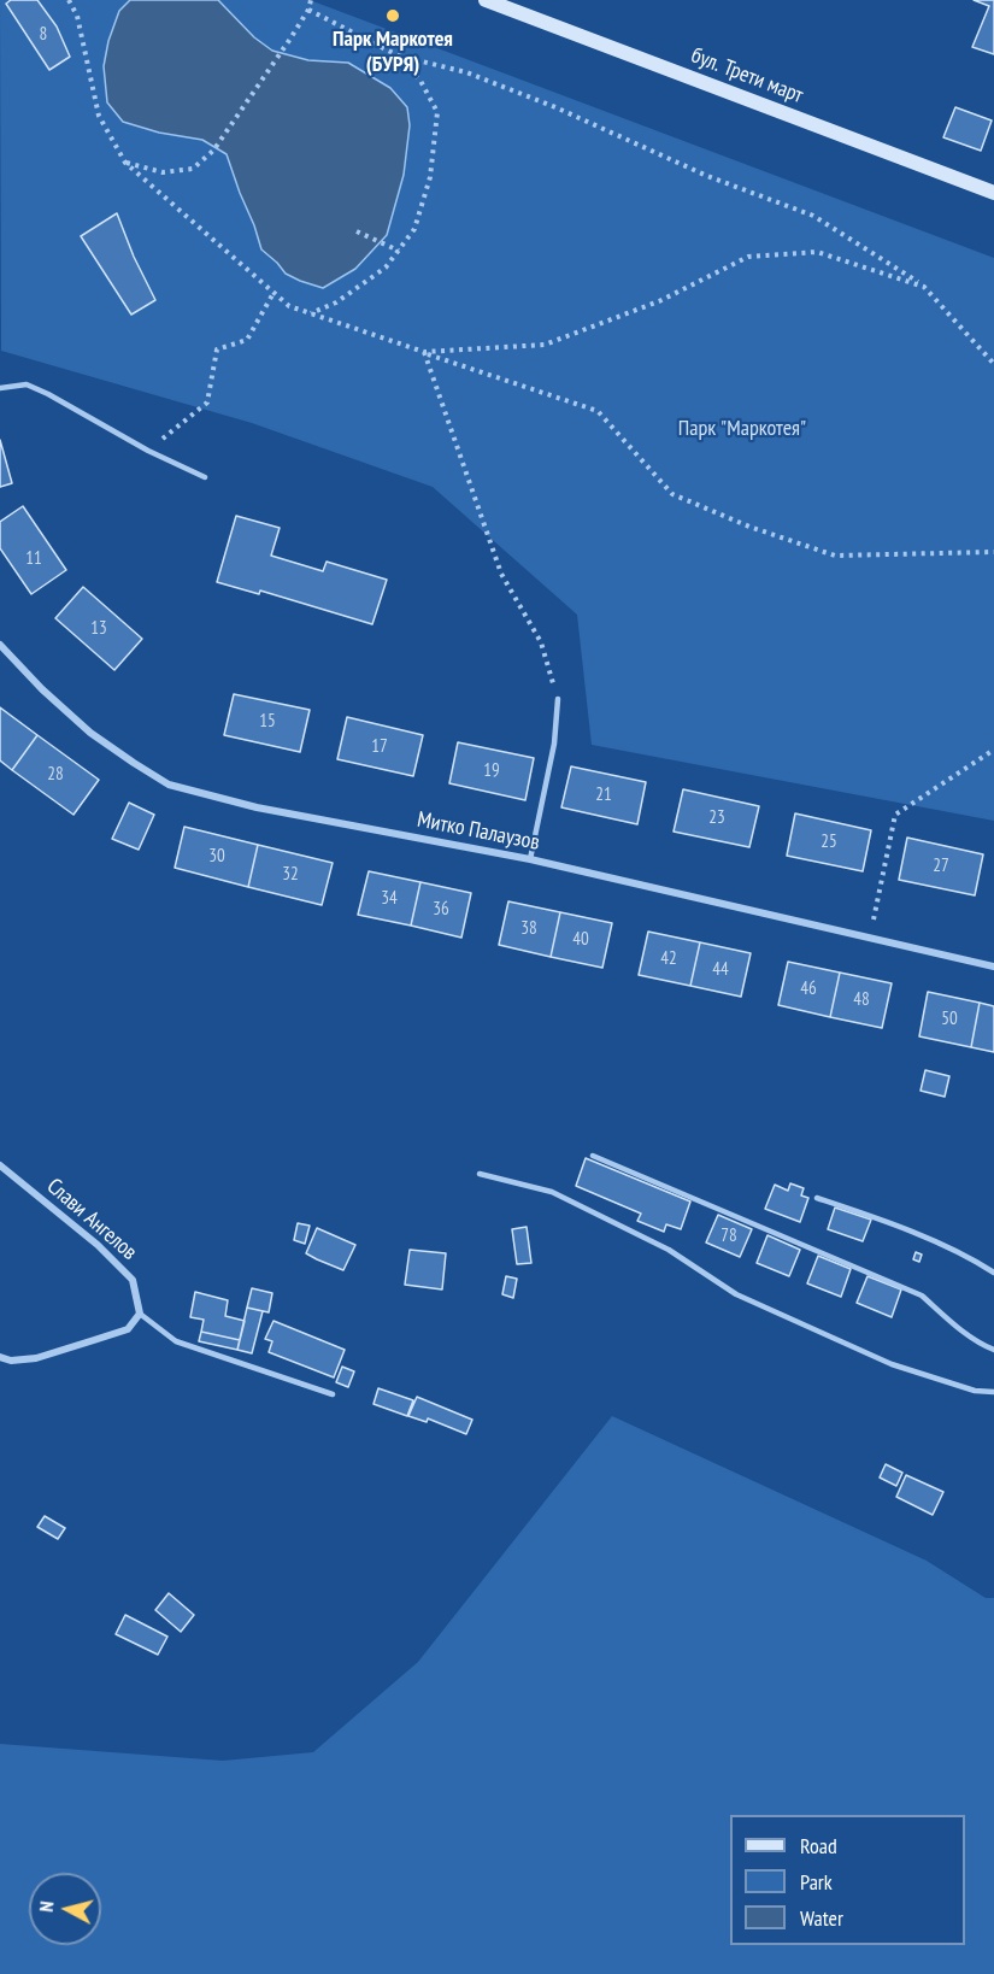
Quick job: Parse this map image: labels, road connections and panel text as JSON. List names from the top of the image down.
{
  "streets": {
    "street": ["бул. Трети март", "Митко Палаузов", "Слави Ангелов"]
  },
  "parks": ["Парк \"Маркотея\""],
  "places": ["Парк Маркотея (БУРЯ)"],
  "house_numbers": [
    "8",
    "11",
    "13",
    "15",
    "17",
    "19",
    "28",
    "21",
    "23",
    "25",
    "30",
    "27",
    "32",
    "34",
    "36",
    "38",
    "40",
    "42",
    "44",
    "46",
    "48",
    "50",
    "78"
  ],
  "legend": ["Road", "Park", "Water"],
  "north": "left"
}
